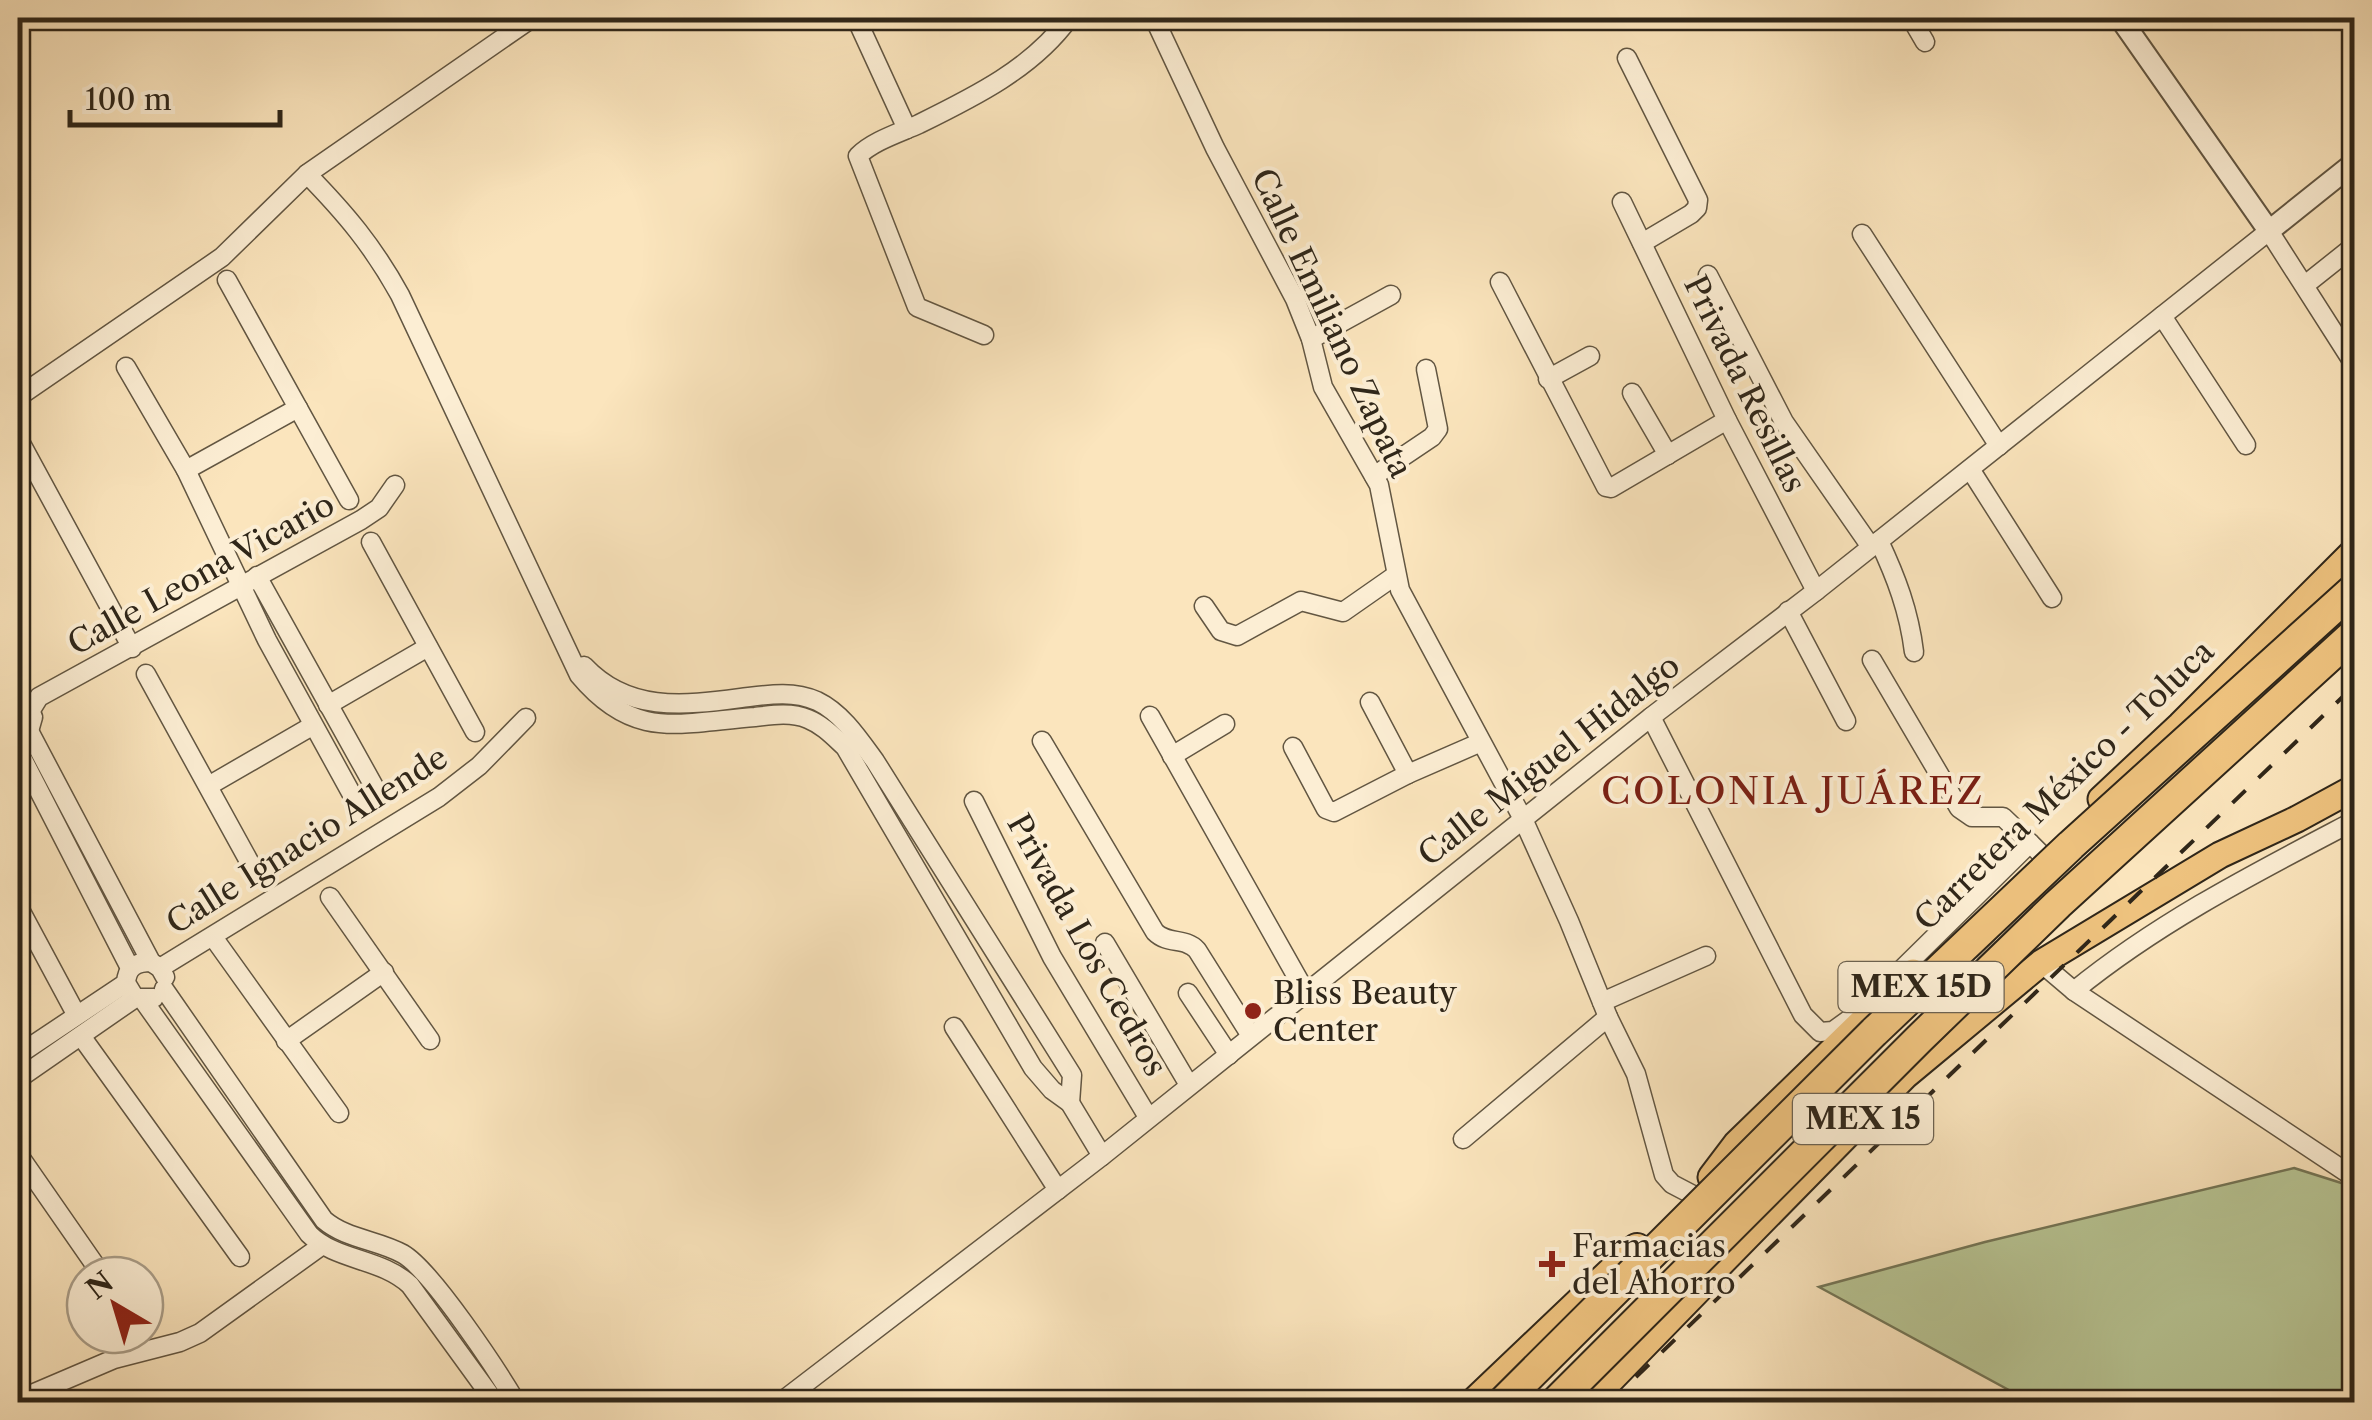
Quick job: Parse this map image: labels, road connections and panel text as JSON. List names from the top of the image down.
{
  "streets": {
    "highway": ["Carretera México - Toluca", "MEX 15D", "MEX 15"],
    "street": [
      "Calle Emiliano Zapata",
      "Privada Resillas",
      "Calle Leona Vicario",
      "Calle Miguel Hidalgo",
      "Calle Ignacio Allende",
      "Privada Los Cedros"
    ]
  },
  "crossings": [
    ["Calle Emiliano Zapata", "Calle Miguel Hidalgo"],
    ["Calle Emiliano Zapata", "Carretera México - Toluca"],
    ["Privada Resillas", "Calle Miguel Hidalgo"],
    ["Calle Miguel Hidalgo", "Privada Los Cedros"]
  ],
  "districts": ["COLONIA JUÁREZ"],
  "places": {
    "other": ["Bliss Beauty Center"],
    "health": ["Farmacias del Ahorro"]
  },
  "scale_bar": "100 m",
  "north": "top left"
}
